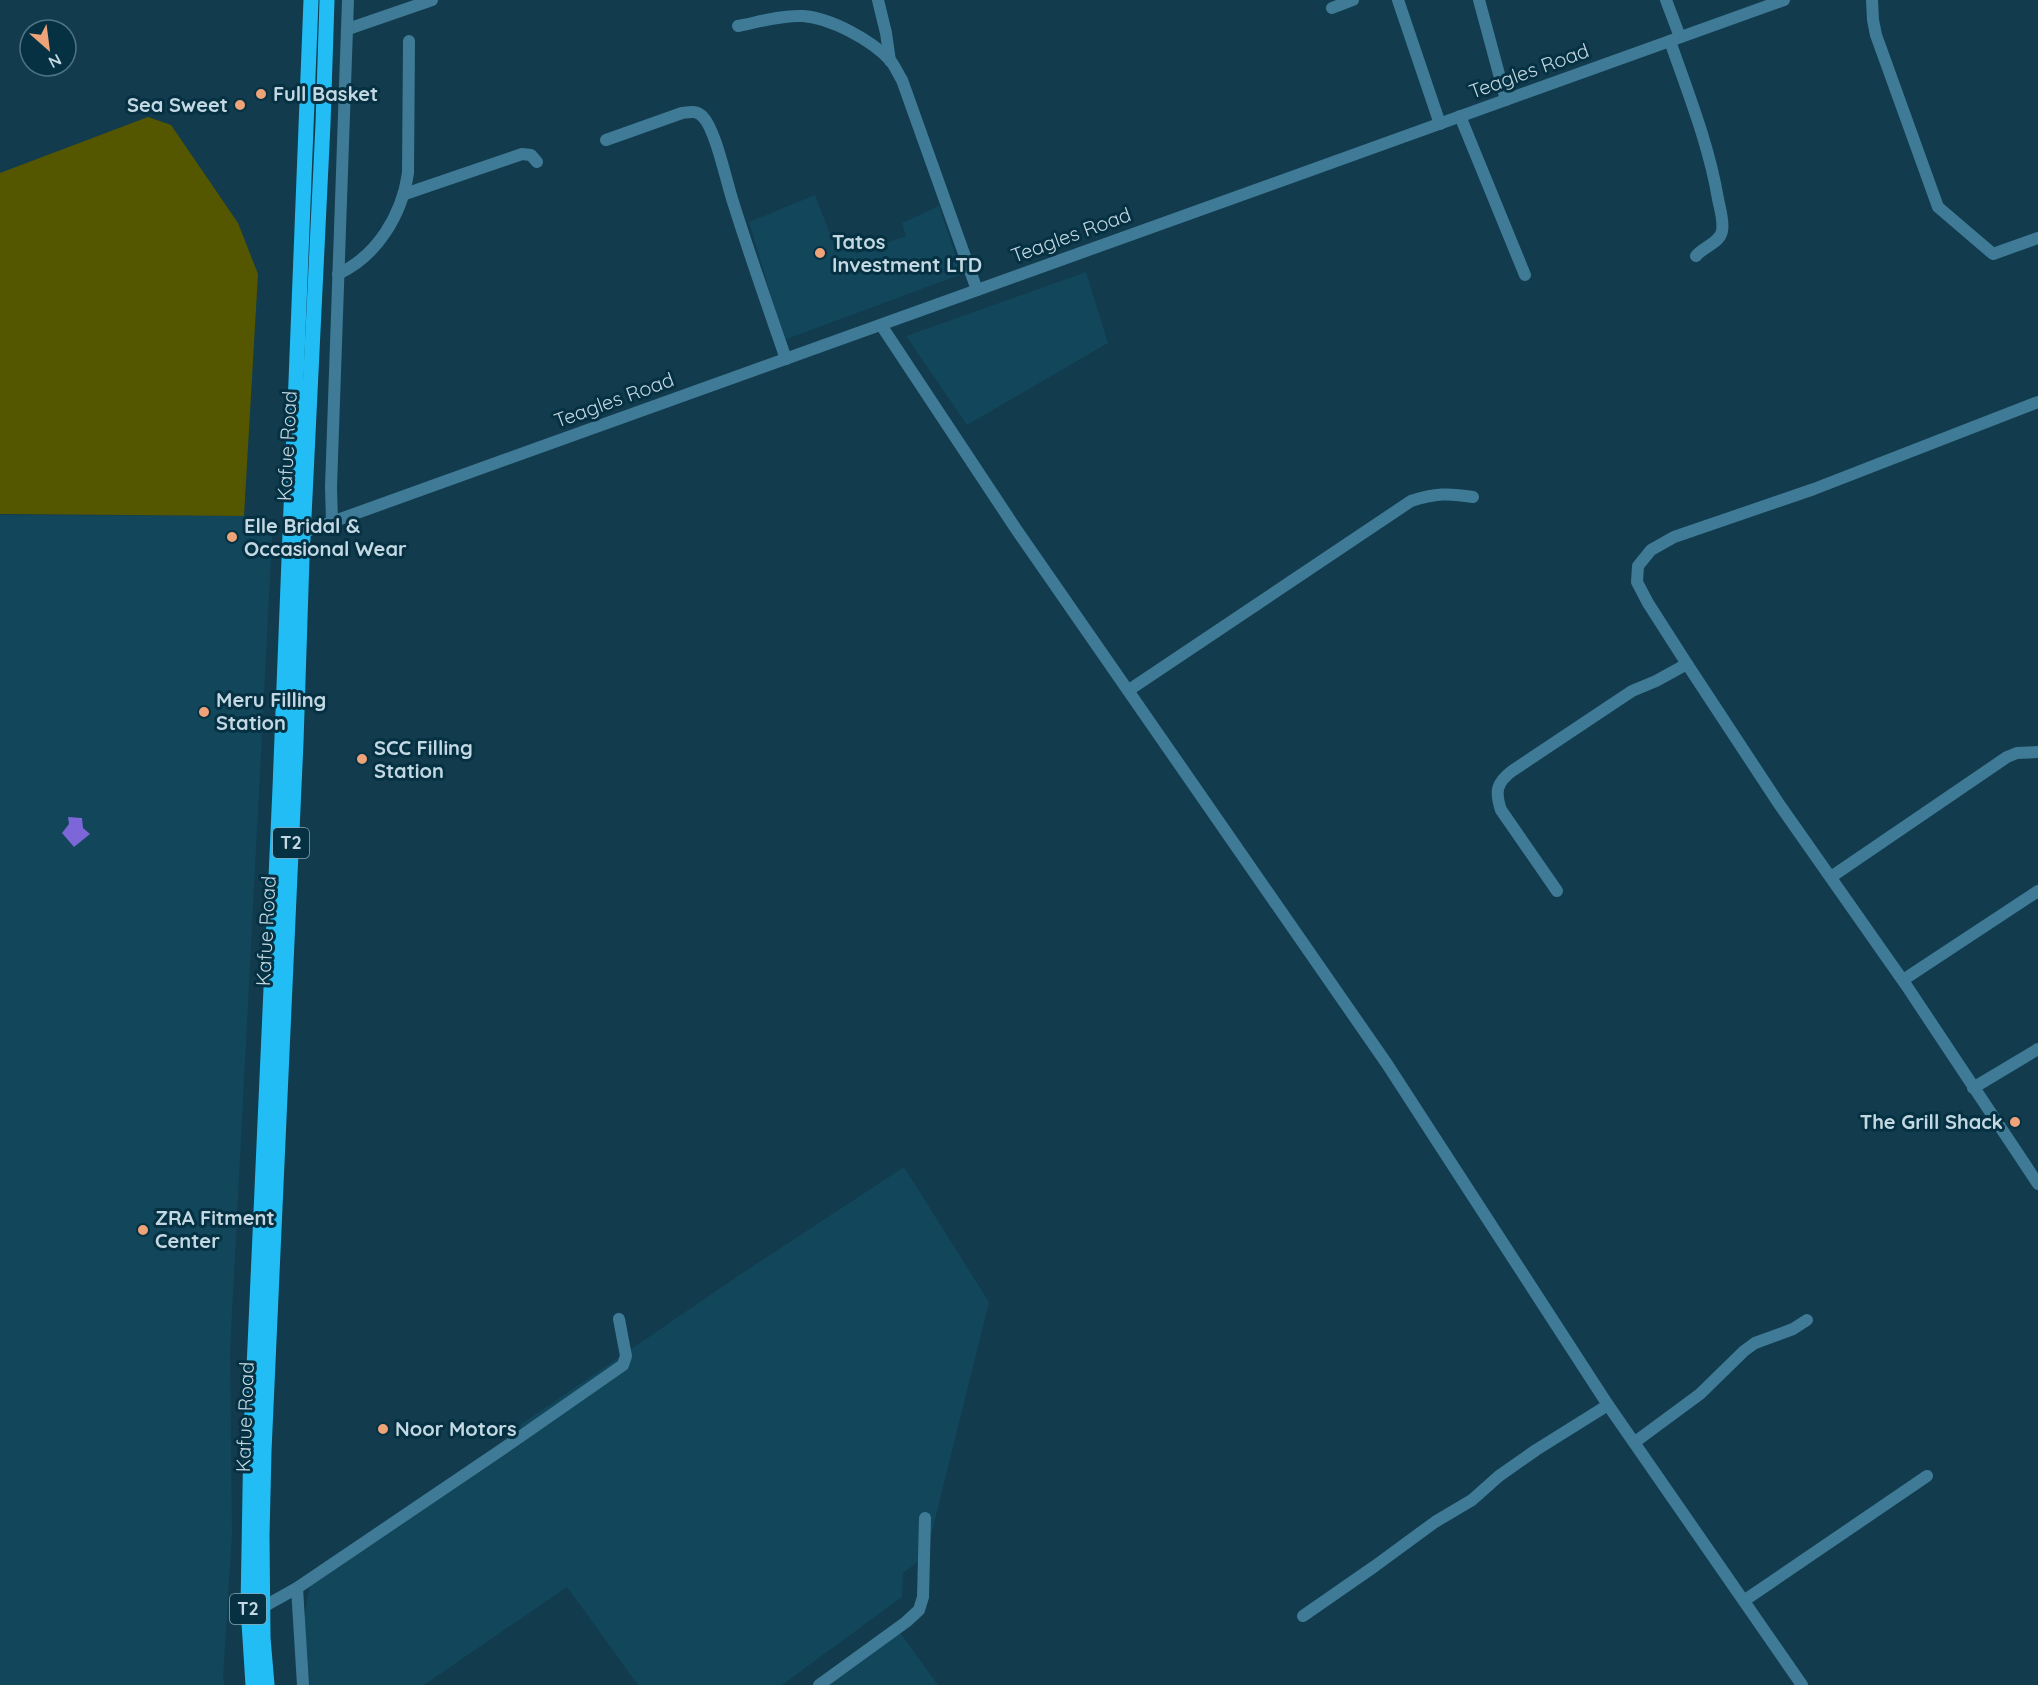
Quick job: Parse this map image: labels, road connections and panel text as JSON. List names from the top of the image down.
{
  "streets": {
    "main road": ["Kafue Road", "T2"],
    "street": ["Teagles Road"]
  },
  "crossings": [
    ["Teagles Road", "Kafue Road"]
  ],
  "places": [
    "Full Basket",
    "Sea Sweet",
    "Tatos Investment LTD",
    "Elle Bridal & Occasional Wear",
    "Meru Filling Station",
    "SCC Filling Station",
    "The Grill Shack",
    "ZRA Fitment Center",
    "Noor Motors"
  ],
  "north": "bottom right"
}
